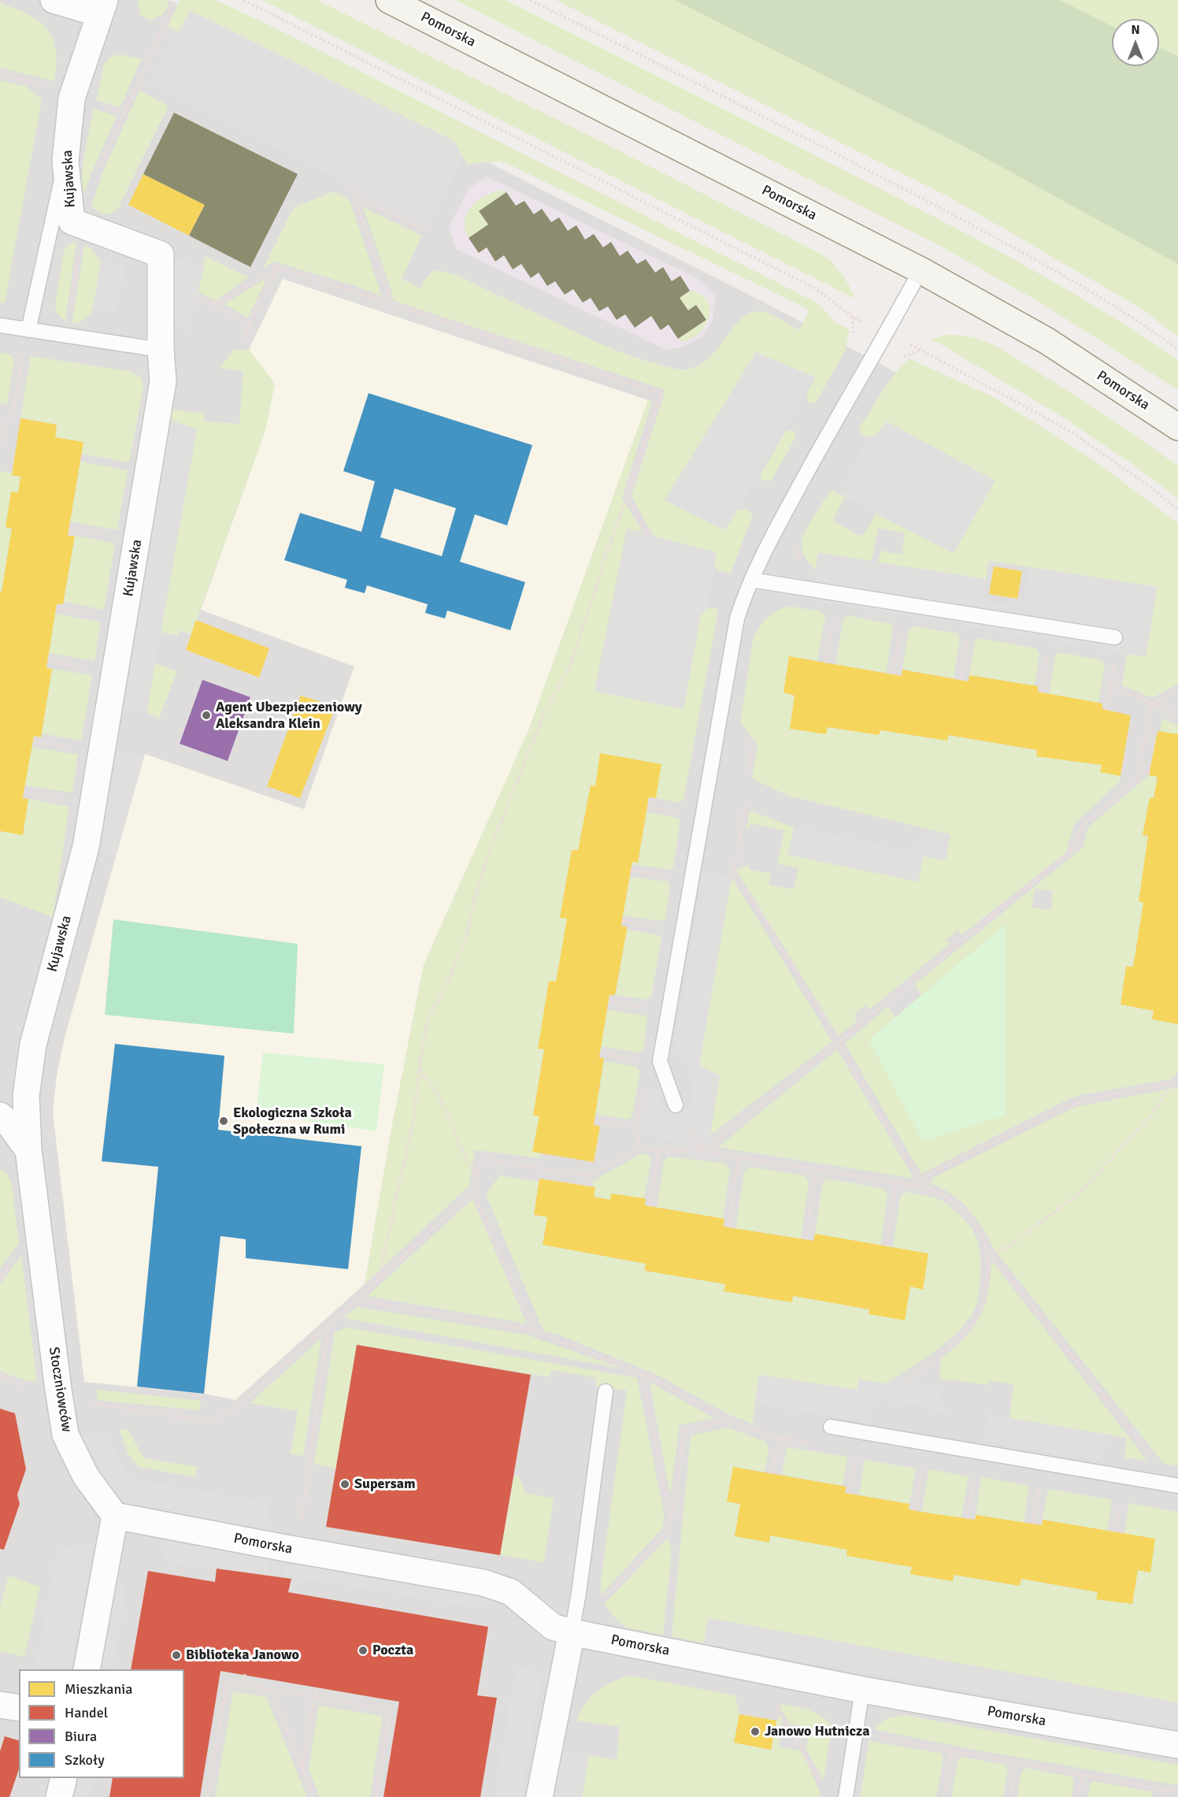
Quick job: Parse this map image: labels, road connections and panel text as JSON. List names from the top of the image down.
{
  "streets": {
    "main road": ["Pomorska"],
    "street": ["Kujawska", "Stoczniowców"]
  },
  "crossings": [
    ["Pomorska", "Stoczniowców"],
    ["Kujawska", "Stoczniowców"]
  ],
  "places": [
    "Agent Ubezpieczeniowy Aleksandra Klein",
    "Ekologiczna Szkoła Społeczna w Rumi",
    "Supersam",
    "Poczta",
    "Biblioteka Janowo",
    "Janowo Hutnicza"
  ],
  "legend": [
    "Mieszkania",
    "Handel",
    "Biura",
    "Szkoły"
  ],
  "north": "top"
}
